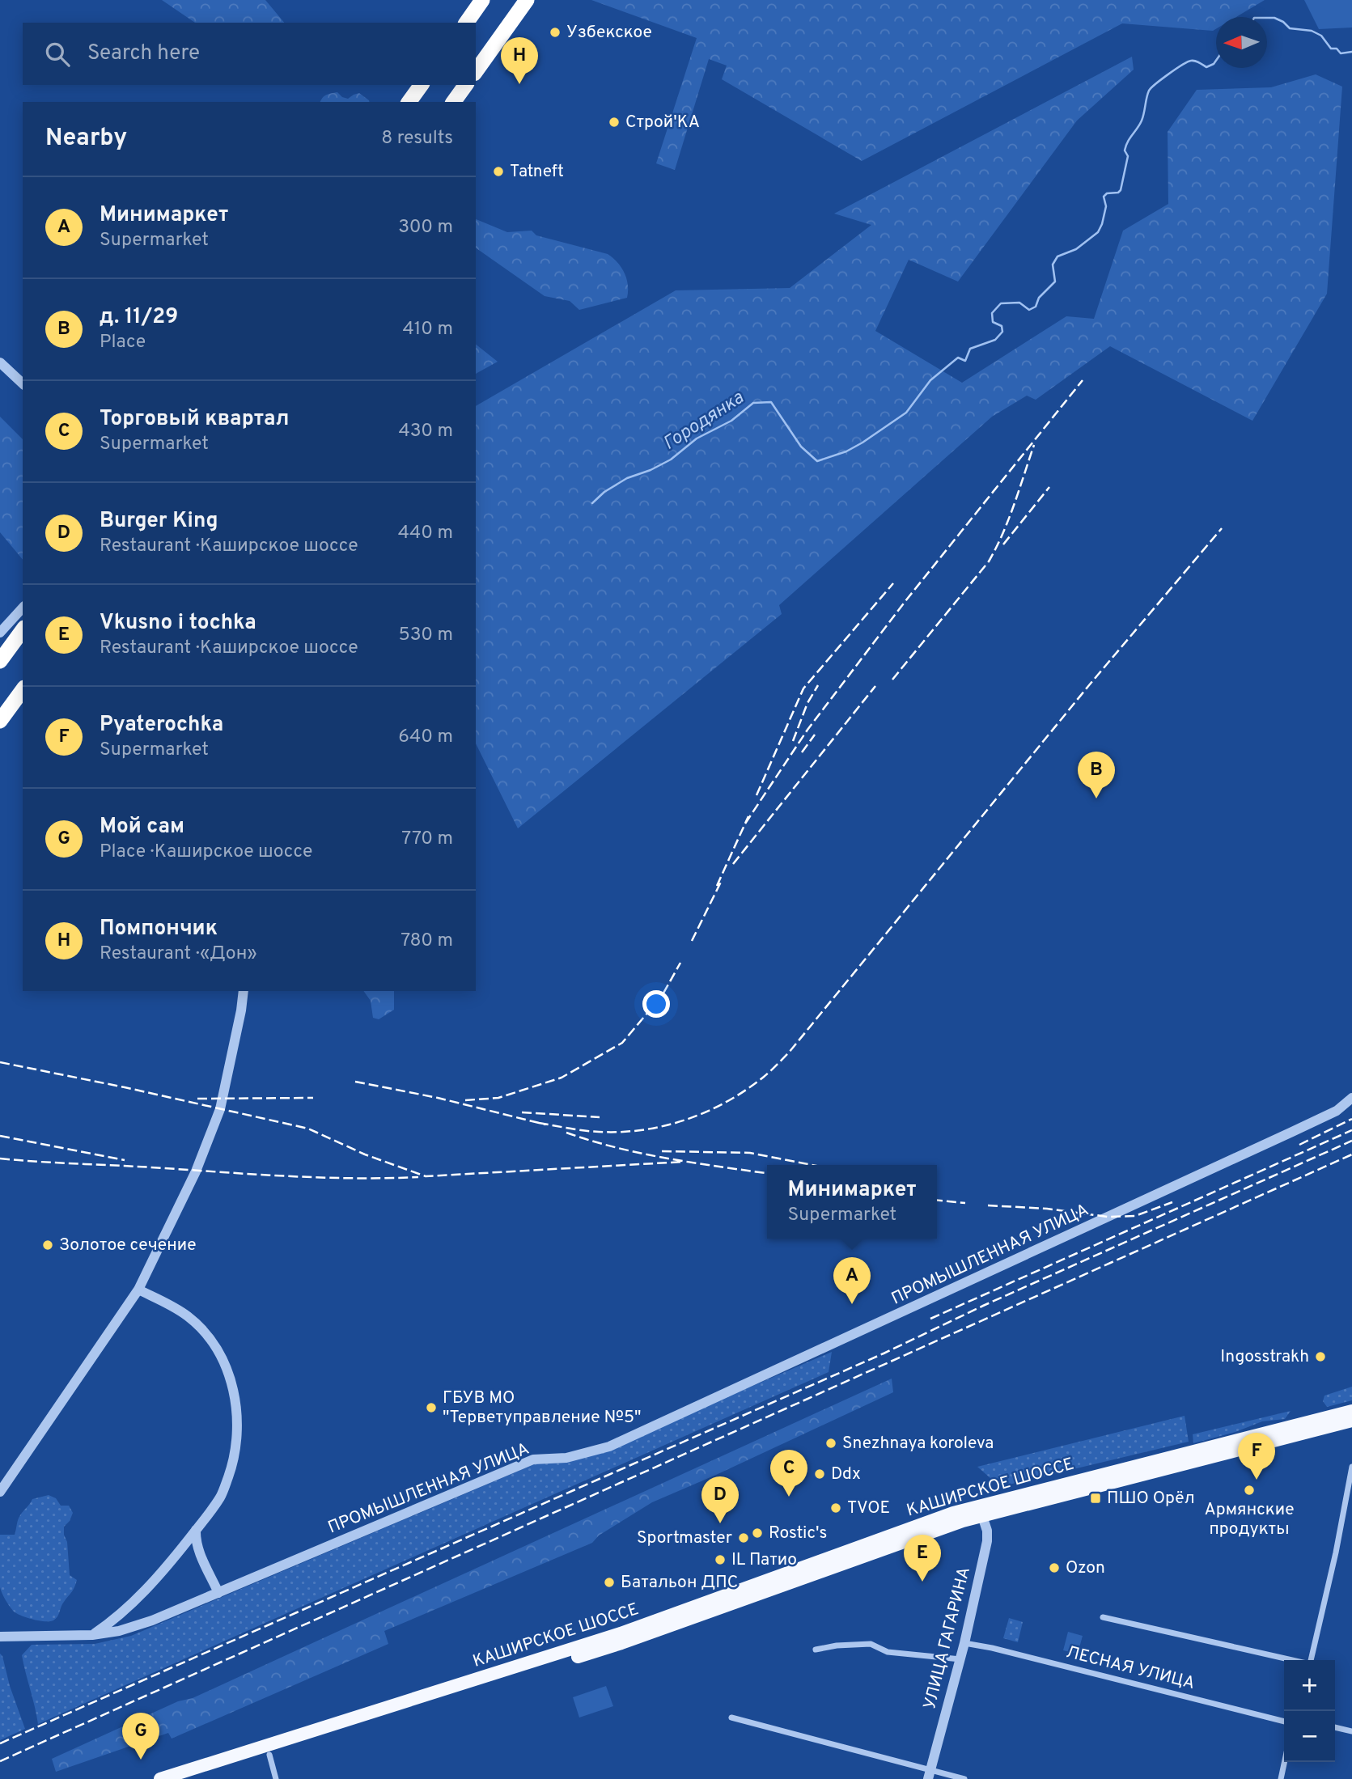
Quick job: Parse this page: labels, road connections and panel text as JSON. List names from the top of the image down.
{
  "streets": {
    "main road": ["КАШИРСКОЕ ШОССЕ"],
    "street": ["ПРОМЫШЛЕННАЯ УЛИЦА", "УЛИЦА ГАГАРИНА", "ЛЕСНАЯ УЛИЦА"]
  },
  "crossings": [
    ["КАШИРСКОЕ ШОССЕ", "УЛИЦА ГАГАРИНА"],
    ["УЛИЦА ГАГАРИНА", "ЛЕСНАЯ УЛИЦА"]
  ],
  "water": ["Городянка"],
  "places": {
    "other": [
      "Узбекское",
      "Строй'КА",
      "Tatneft",
      "Золотое сечение",
      "Ingosstrakh",
      "ГБУВ МО \"Терветуправление №5\"",
      "Snezhnaya koroleva",
      "Ddx",
      "Армянские продукты",
      "TVOE",
      "Rostic's",
      "Sportmaster",
      "IL Патио",
      "Ozon",
      "Батальон ДПС"
    ],
    "transit": ["ПШО Орёл"]
  },
  "north": "left",
  "page": {
    "search": "Search here",
    "pins": [
      "H",
      "B",
      "A",
      "F",
      "C",
      "D",
      "E",
      "G"
    ],
    "heading": ["Nearby", "8 results"],
    "list": [
      {
        "mark": "A",
        "name": "Минимаркет",
        "note": "Supermarket",
        "value": "300 m"
      },
      {
        "mark": "B",
        "name": "д. 11/29",
        "note": "Place",
        "value": "410 m"
      },
      {
        "mark": "C",
        "name": "Торговый квартал",
        "note": "Supermarket",
        "value": "430 m"
      },
      {
        "mark": "D",
        "name": "Burger King",
        "note": "Restaurant · Каширское шоссе",
        "value": "440 m"
      },
      {
        "mark": "E",
        "name": "Vkusno i tochka",
        "note": "Restaurant · Каширское шоссе",
        "value": "530 m"
      },
      {
        "mark": "F",
        "name": "Pyaterochka",
        "note": "Supermarket",
        "value": "640 m"
      },
      {
        "mark": "G",
        "name": "Мой сам",
        "note": "Place · Каширское шоссе",
        "value": "770 m"
      },
      {
        "mark": "H",
        "name": "Помпончик",
        "note": "Restaurant · «Дон»",
        "value": "780 m"
      }
    ],
    "popup": ["Минимаркет", "Supermarket"],
    "map_buttons": ["+", "−"]
  }
}
